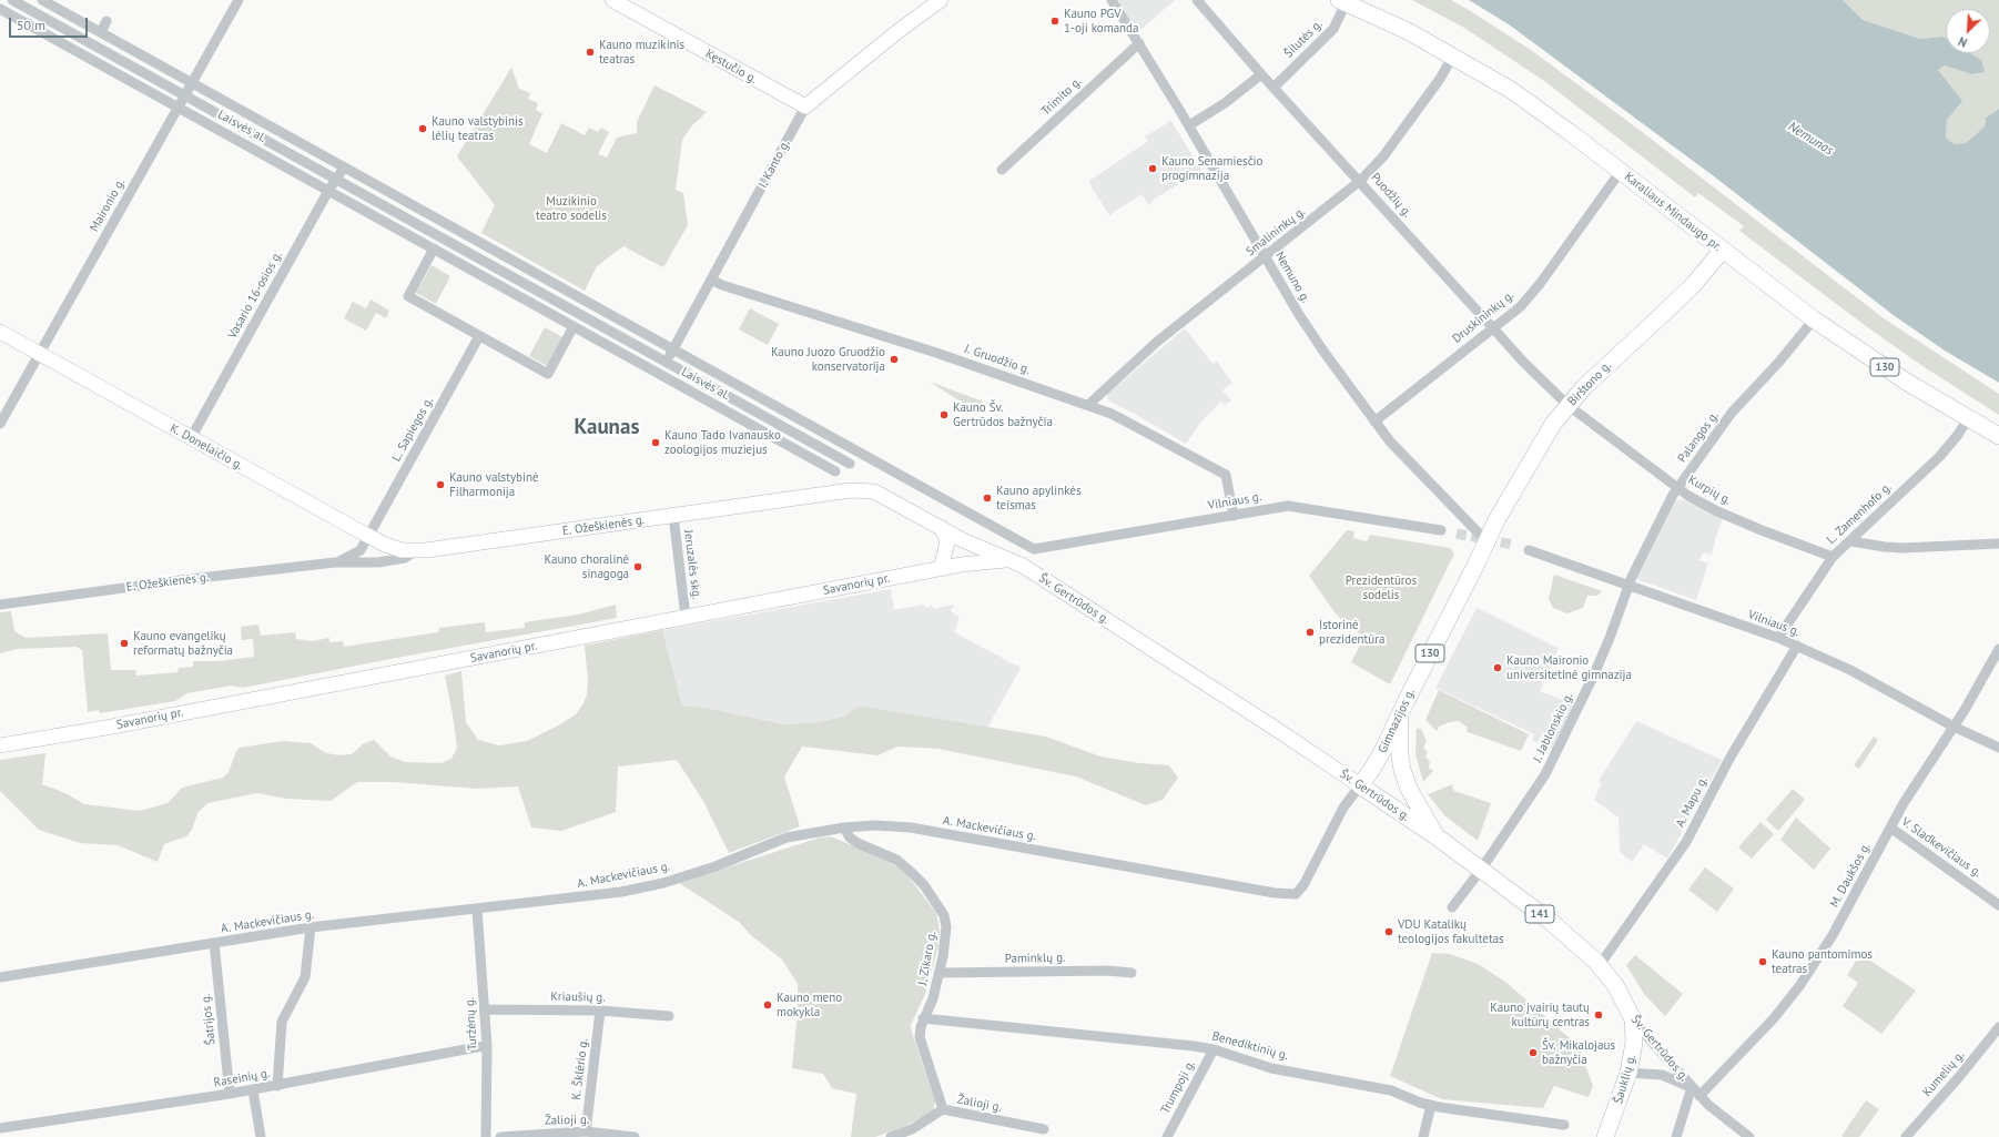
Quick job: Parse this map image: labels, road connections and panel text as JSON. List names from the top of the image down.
{
  "streets": {
    "main road": [
      "Karaliaus Mindaugo pr.",
      "130",
      "Birštono g.",
      "Šv. Gertrūdos g.",
      "Gimnazijos g.",
      "141",
      "Šauklių g."
    ],
    "street": [
      "Šilutės g.",
      "Kęstučio g.",
      "Trimito g.",
      "Laisvės al.",
      "I. Kanto g.",
      "Puodžių g.",
      "Maironio g.",
      "Smalininkų g.",
      "Nemuno g.",
      "Vasario 16-osios g.",
      "Druskininkų g.",
      "J. Gruodžio g.",
      "L. Sapiegos g.",
      "Palangos g.",
      "K. Donelaičio g.",
      "Kurpių g.",
      "Vilniaus g.",
      "L. Zamenhofo g.",
      "E. Ožeškienės g.",
      "Jeruzalės skg.",
      "Savanorių pr.",
      "J. Jablonskio g.",
      "A. Mapu g.",
      "A. Mackevičiaus g.",
      "V. Sladkevičiaus g.",
      "M. Daukšos g.",
      "J. Zikaro g.",
      "Paminklų g.",
      "Kriaušių g.",
      "Šatrijos g.",
      "Turžėnų g.",
      "Benediktinių g.",
      "K. Šklėrio g.",
      "Kumelių g.",
      "Raseinių g.",
      "Trumpoji g.",
      "Žalioji g."
    ]
  },
  "crossings": [
    ["Šilutės g.", "Puodžių g."],
    ["Šilutės g.", "Karaliaus Mindaugo pr."],
    ["Kęstučio g.", "I. Kanto g."],
    ["Trimito g.", "Nemuno g."],
    ["Laisvės al.", "I. Kanto g."],
    ["Laisvės al.", "Maironio g."],
    ["Laisvės al.", "Vasario 16-osios g."],
    ["Laisvės al.", "Vilniaus g."],
    ["I. Kanto g.", "J. Gruodžio g."],
    ["Puodžių g.", "Smalininkų g."],
    ["Puodžių g.", "Druskininkų g."],
    ["Puodžių g.", "Birštono g."],
    ["Puodžių g.", "Kurpių g."],
    ["Maironio g.", "K. Donelaičio g."],
    ["Karaliaus Mindaugo pr.", "Smalininkų g."],
    ["Karaliaus Mindaugo pr.", "Druskininkų g."],
    ["Karaliaus Mindaugo pr.", "Birštono g."],
    ["Karaliaus Mindaugo pr.", "Palangos g."],
    ["Karaliaus Mindaugo pr.", "L. Zamenhofo g."],
    ["Smalininkų g.", "Nemuno g."],
    ["Smalininkų g.", "J. Gruodžio g."],
    ["Nemuno g.", "Druskininkų g."],
    ["Nemuno g.", "Birštono g."],
    ["Nemuno g.", "Gimnazijos g."],
    ["Vasario 16-osios g.", "K. Donelaičio g."],
    ["J. Gruodžio g.", "Vilniaus g."],
    ["Birštono g.", "Kurpių g."],
    ["Birštono g.", "Gimnazijos g."],
    ["L. Sapiegos g.", "K. Donelaičio g."],
    ["L. Sapiegos g.", "E. Ožeškienės g."],
    ["Palangos g.", "Kurpių g."],
    ["Palangos g.", "Vilniaus g."],
    ["Palangos g.", "J. Jablonskio g."],
    ["K. Donelaičio g.", "E. Ožeškienės g."],
    ["Kurpių g.", "L. Zamenhofo g."],
    ["Vilniaus g.", "L. Zamenhofo g."],
    ["Vilniaus g.", "J. Jablonskio g."],
    ["Vilniaus g.", "A. Mapu g."],
    ["Vilniaus g.", "M. Daukšos g."],
    ["E. Ožeškienės g.", "Jeruzalės skg."],
    ["Jeruzalės skg.", "Savanorių pr."],
    ["Savanorių pr.", "Šv. Gertrūdos g."],
    ["Šv. Gertrūdos g.", "Gimnazijos g."],
    ["Šv. Gertrūdos g.", "J. Jablonskio g."],
    ["Šv. Gertrūdos g.", "A. Mapu g."],
    ["Šv. Gertrūdos g.", "M. Daukšos g."],
    ["Šv. Gertrūdos g.", "Šauklių g."],
    ["Gimnazijos g.", "A. Mackevičiaus g."],
    ["A. Mackevičiaus g.", "J. Zikaro g."],
    ["A. Mackevičiaus g.", "Šatrijos g."],
    ["A. Mackevičiaus g.", "Turžėnų g."],
    ["V. Sladkevičiaus g.", "M. Daukšos g."],
    ["J. Zikaro g.", "Paminklų g."],
    ["J. Zikaro g.", "Benediktinių g."],
    ["J. Zikaro g.", "Žalioji g."],
    ["Kriaušių g.", "Turžėnų g."],
    ["Kriaušių g.", "K. Šklėrio g."],
    ["Šatrijos g.", "Raseinių g."],
    ["Turžėnų g.", "Raseinių g."],
    ["Benediktinių g.", "Trumpoji g."],
    ["K. Šklėrio g.", "Žalioji g."]
  ],
  "districts": ["Kaunas"],
  "water": ["Nemunas"],
  "parks": ["Muzikinio teatro sodelis", "Prezidentūros sodelis"],
  "places": [
    "Kauno PGV 1-oji komanda",
    "Kauno muzikinis teatras",
    "Kauno valstybinis lėlių teatras",
    "Kauno Senamiesčio progimnazija",
    "Kauno Juozo Gruodžio konservatorija",
    "Kauno Šv. Gertrūdos bažnyčia",
    "Kauno Tado Ivanausko zoologijos muziejus",
    "Kauno valstybinė Filharmonija",
    "Kauno apylinkės teismas",
    "Kauno choralinė sinagoga",
    "Istorinė prezidentūra",
    "Kauno evangelikų reformatų bažnyčia",
    "Kauno Maironio universitetinė gimnazija",
    "VDU Katalikų teologijos fakultetas",
    "Kauno pantomimos teatras",
    "Kauno meno mokykla",
    "Kauno įvairių tautų kultūrų centras",
    "Šv. Mikalojaus bažnyčia"
  ],
  "scale_bar": "50 m",
  "north": "bottom left"
}
